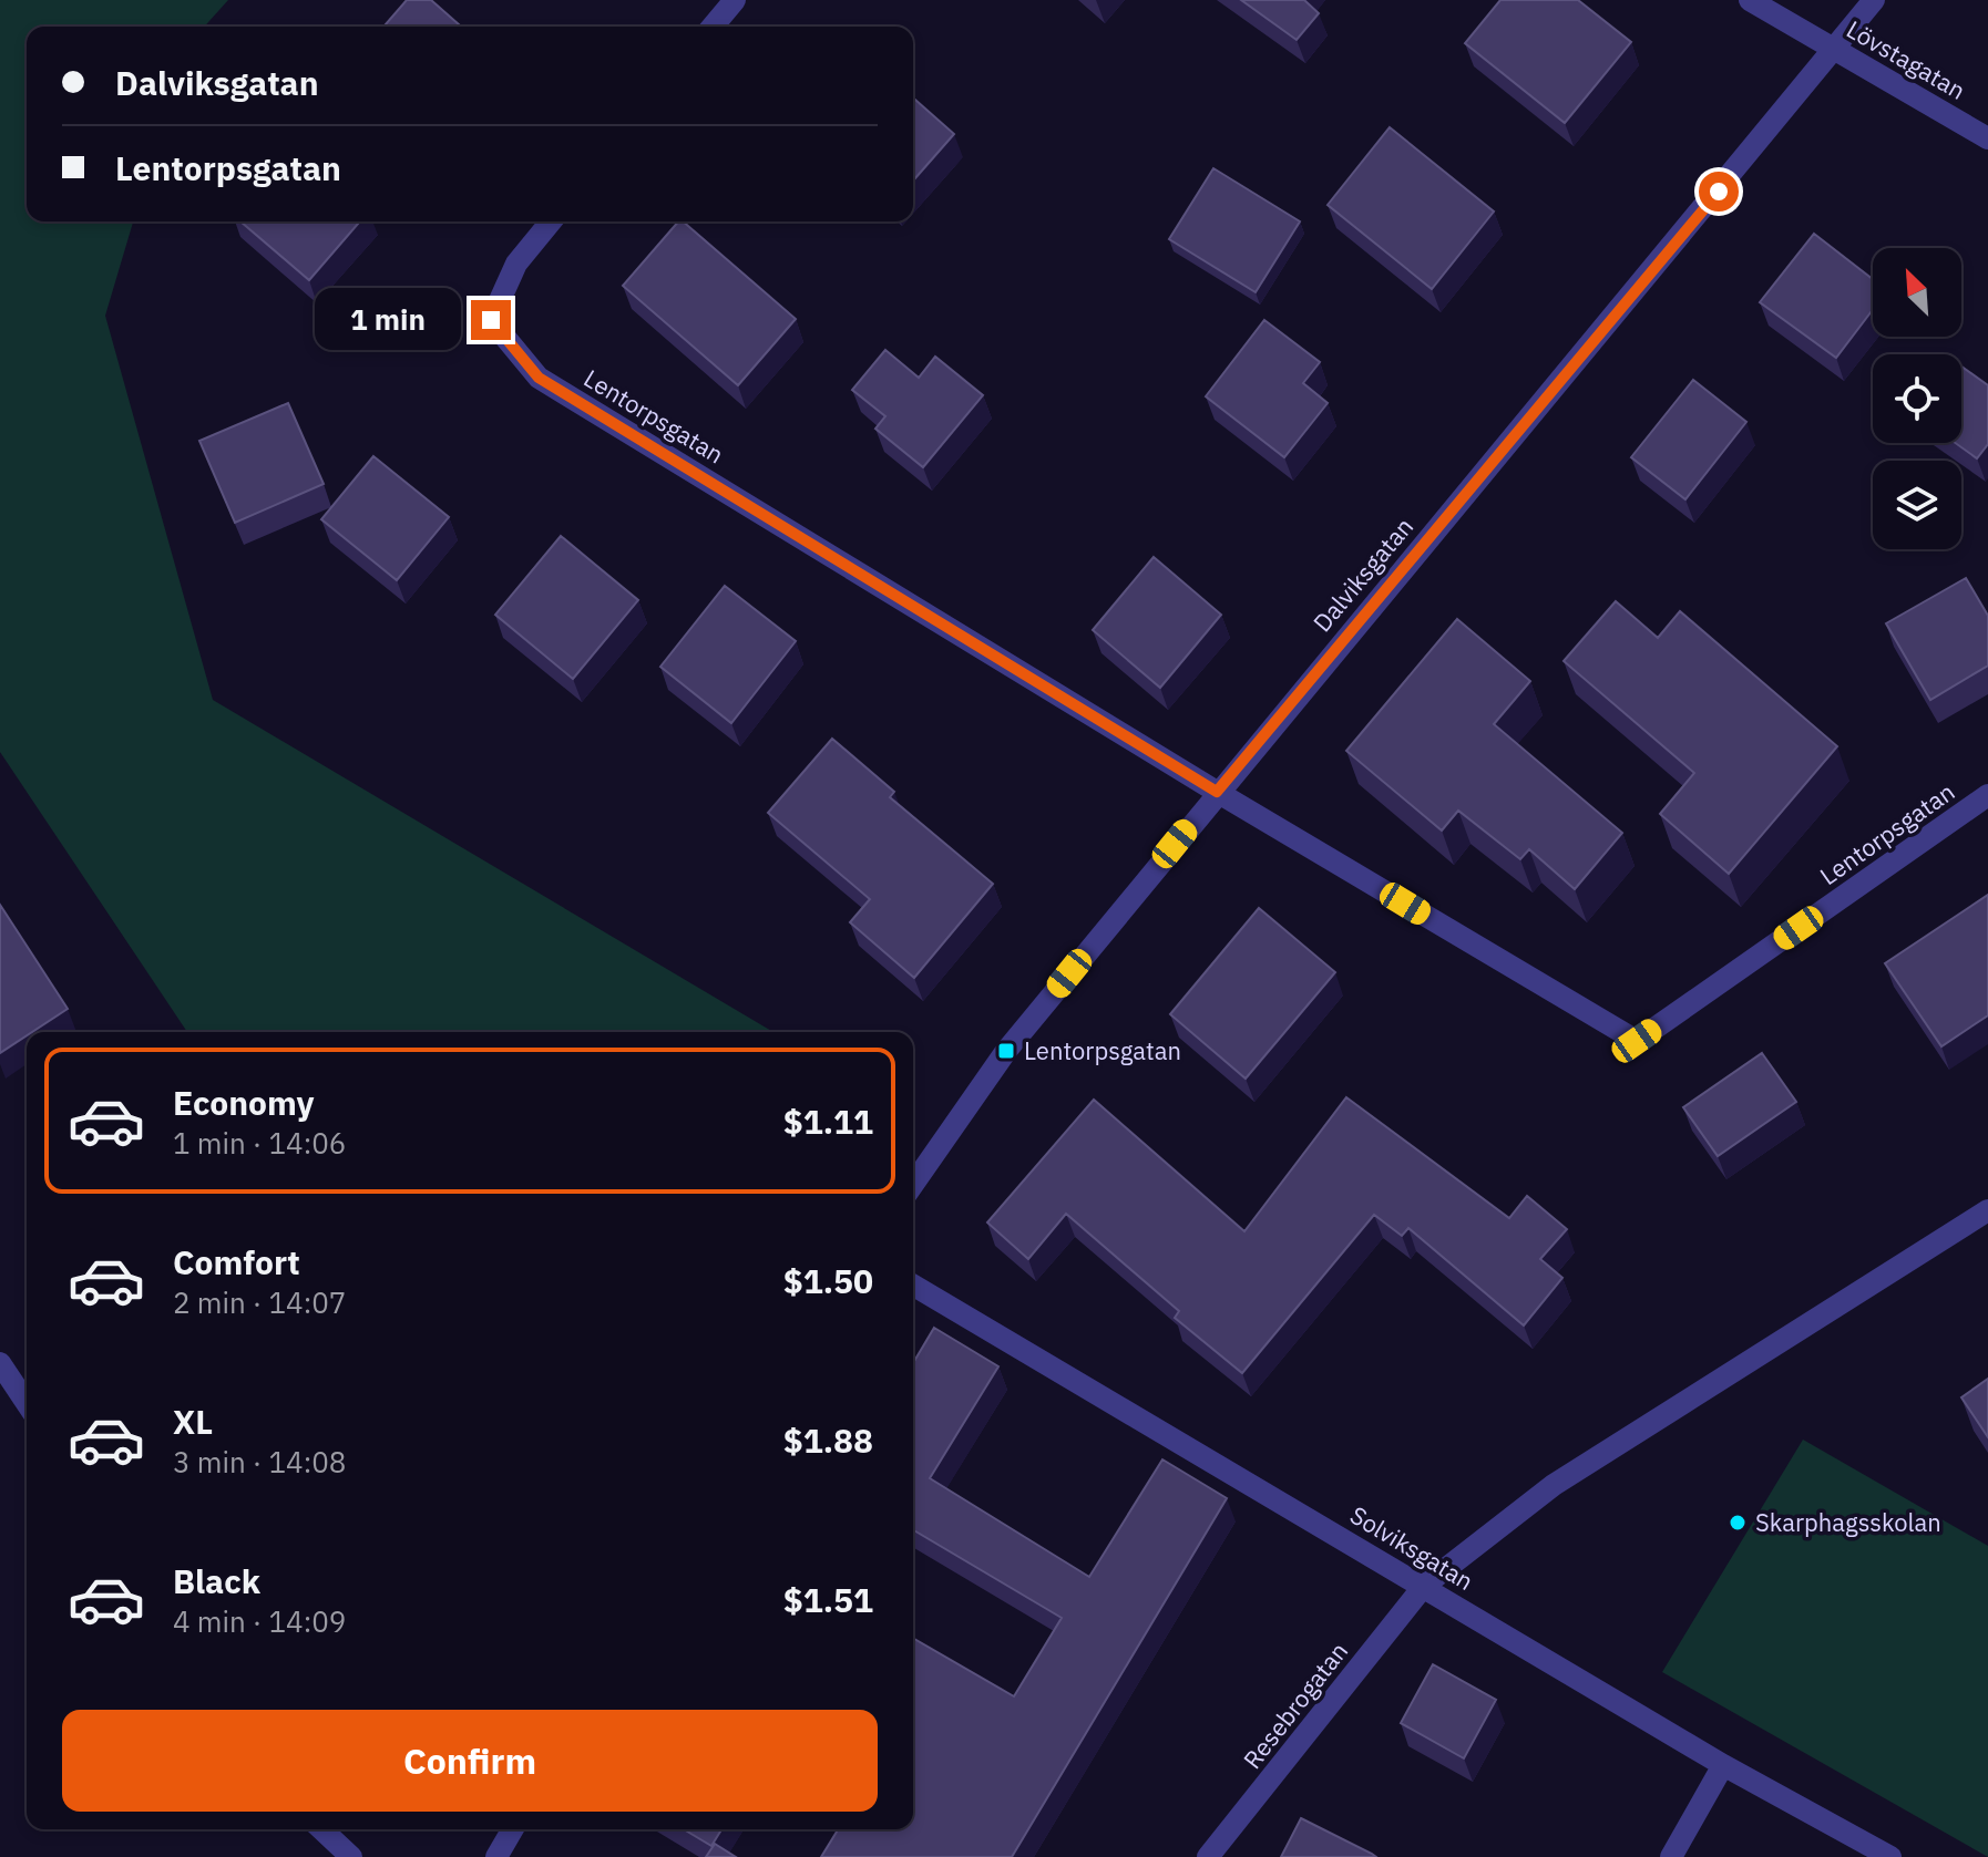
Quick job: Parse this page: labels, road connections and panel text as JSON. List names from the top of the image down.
{
  "streets": {
    "street": [
      "Lövstagatan",
      "Lentorpsgatan",
      "Dalviksgatan",
      "Solviksgatan",
      "Resebrogatan"
    ]
  },
  "crossings": [
    ["Lövstagatan", "Dalviksgatan"],
    ["Lentorpsgatan", "Dalviksgatan"],
    ["Solviksgatan", "Resebrogatan"]
  ],
  "places": {
    "transit": ["Lentorpsgatan"],
    "other": ["Skarphagsskolan"]
  },
  "north": "top left",
  "page": {
    "banner": ["Dalviksgatan", "Lentorpsgatan"],
    "bubble": "1 min",
    "list": [
      {
        "name": "Economy",
        "note": "1 min · 14:06",
        "value": "$1.11"
      },
      {
        "name": "Comfort",
        "note": "2 min · 14:07",
        "value": "$1.50"
      },
      {
        "name": "XL",
        "note": "3 min · 14:08",
        "value": "$1.88"
      },
      {
        "name": "Black",
        "note": "4 min · 14:09",
        "value": "$1.51"
      }
    ],
    "buttons": "Confirm"
  }
}
